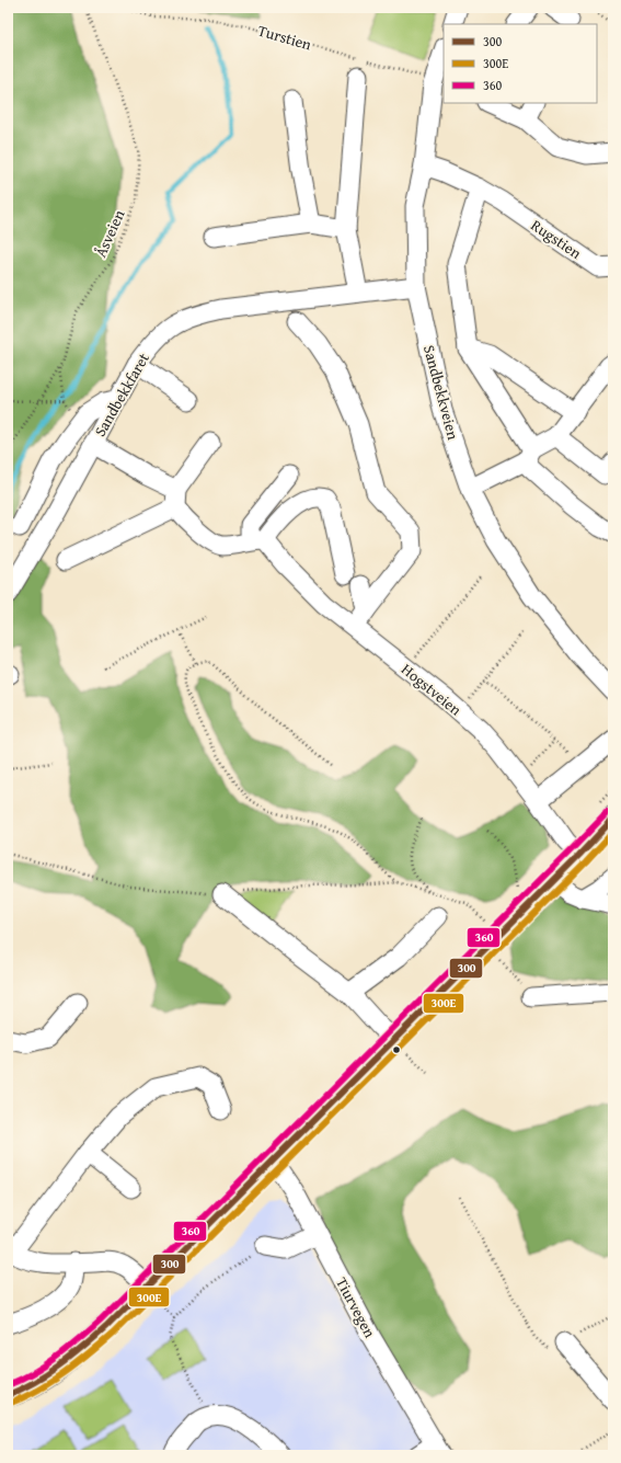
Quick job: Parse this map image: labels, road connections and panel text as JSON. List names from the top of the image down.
{
  "streets": {
    "street": [
      "Rugstien",
      "Sandbekkveien",
      "Sandbekkfaret",
      "Hogstveien",
      "Tiurvegen"
    ],
    "path": ["Turstien", "Åsveien"]
  },
  "crossings": [
    ["Turstien", "Sandbekkveien"],
    ["Rugstien", "Sandbekkveien"],
    ["Sandbekkveien", "Sandbekkfaret"]
  ],
  "lines": ["transit line 360", "transit line 300", "transit line 300E"],
  "legend": ["300", "300E", "360"]
}
